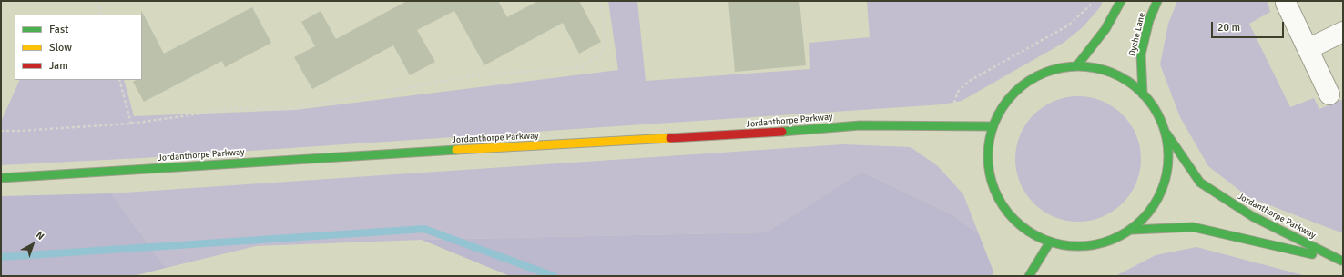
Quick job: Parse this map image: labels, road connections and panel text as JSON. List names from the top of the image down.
{
  "streets": {
    "main road": ["Dyche Lane", "Jordanthorpe Parkway"]
  },
  "legend": ["Fast", "Slow", "Jam"],
  "scale_bar": "20 m",
  "north": "top right"
}
